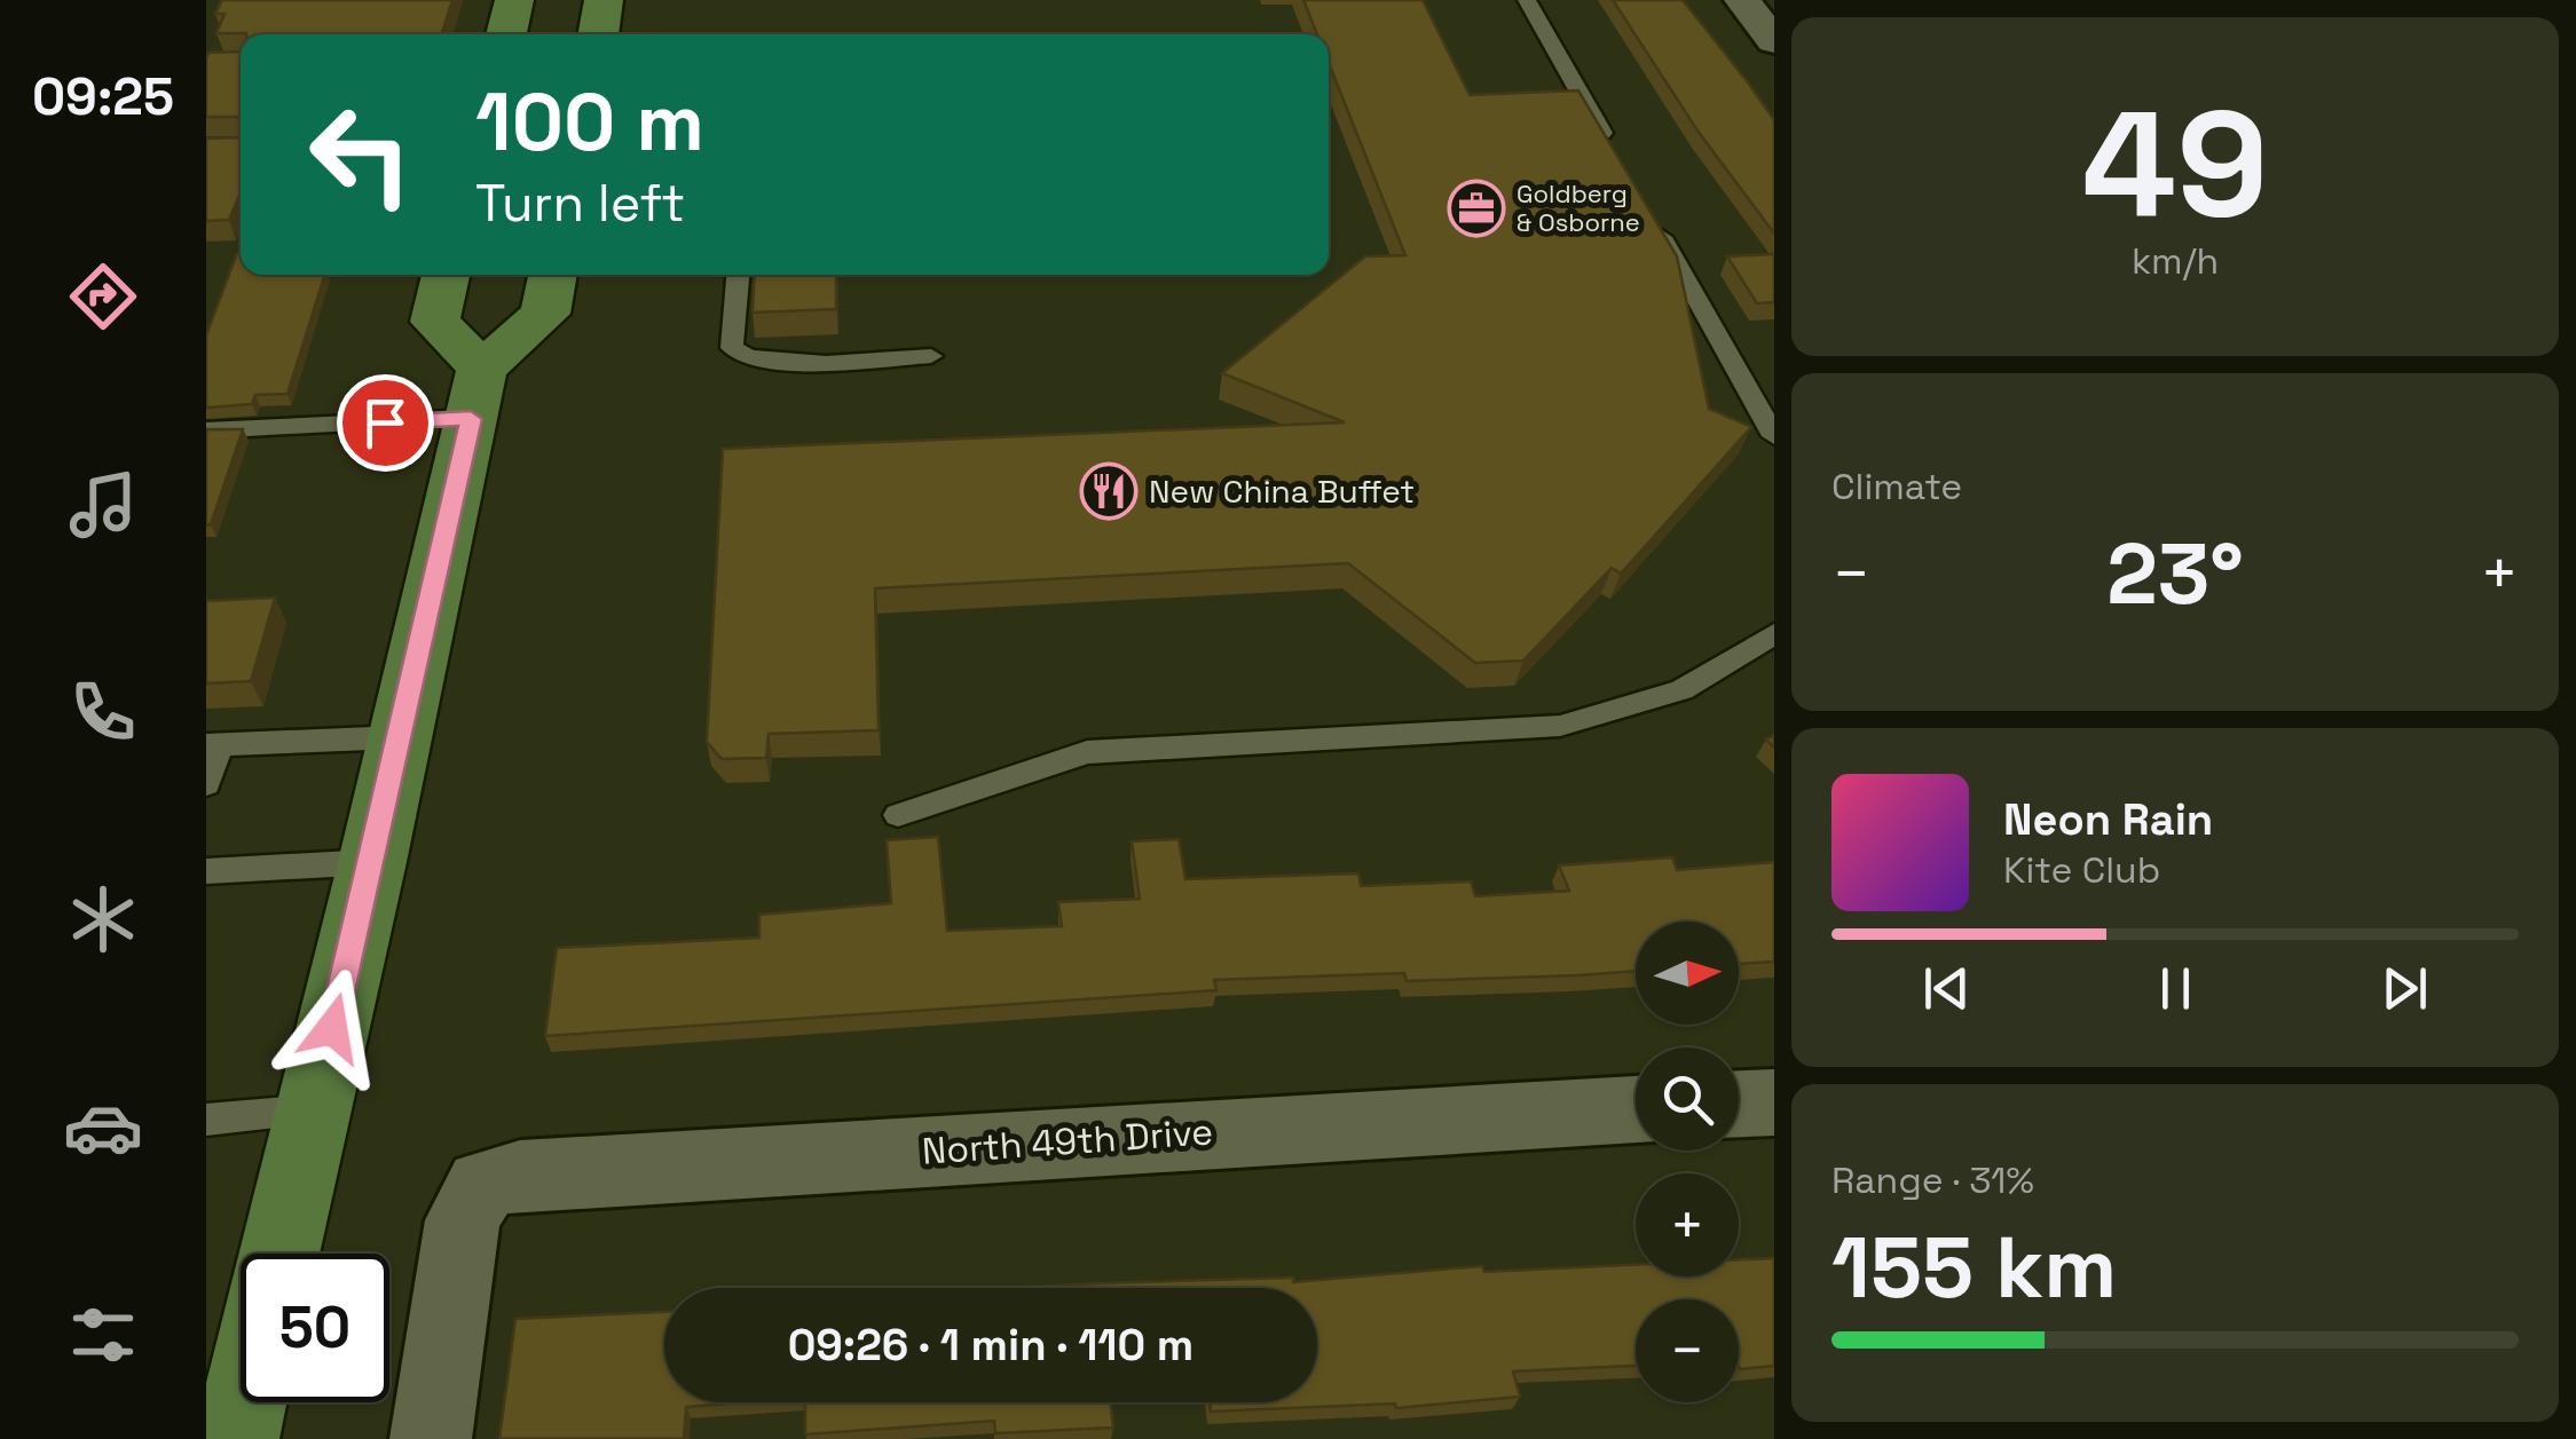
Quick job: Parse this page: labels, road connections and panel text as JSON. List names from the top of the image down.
{
  "streets": {
    "street": ["North 49th Drive"]
  },
  "places": {
    "office": ["Goldberg & Osborne"],
    "restaurant": ["New China Buffet"]
  },
  "north": "right",
  "page": {
    "tabs": "09:25",
    "tile": [
      ["49", "km/h"],
      "Climate",
      ["Range · 31%", "155 km"]
    ],
    "turn": ["100 m", "Turn left"],
    "heat": ["−", "23°", "+"],
    "song": ["Neon Rain", "Kite Club"],
    "map_buttons": ["+", "−"],
    "limit": "50",
    "trip": "09:26 · 1 min · 110 m"
  }
}
